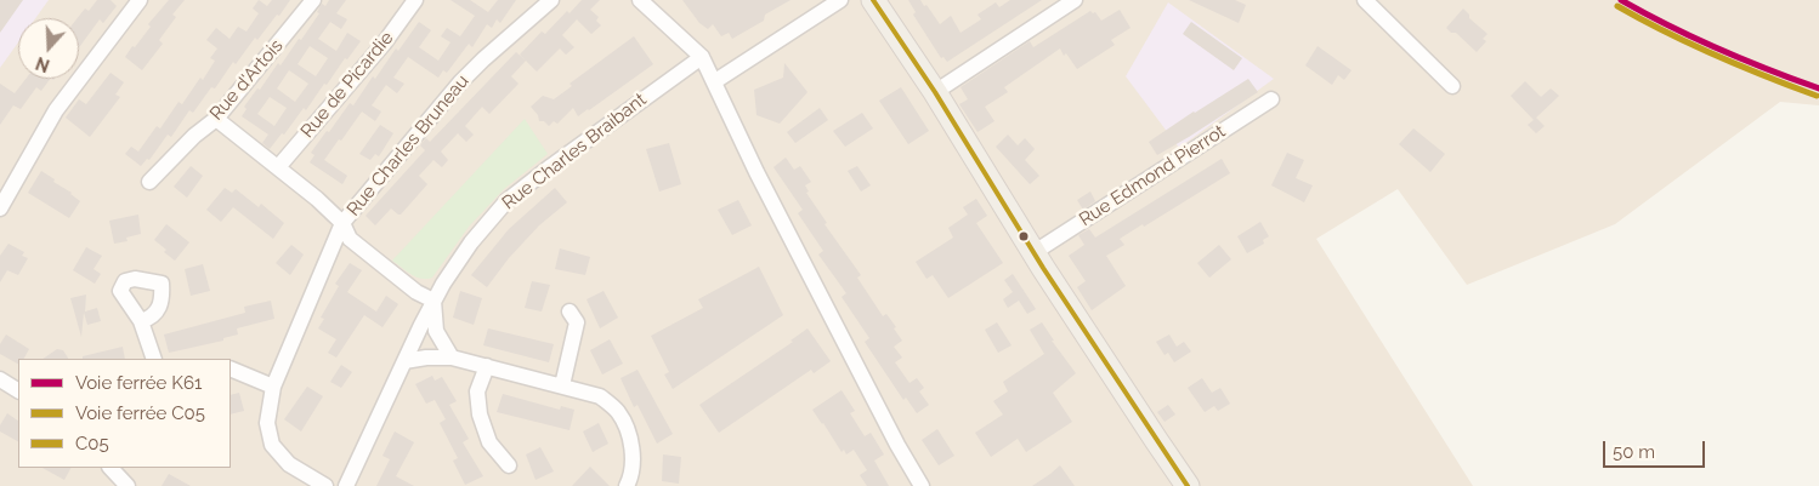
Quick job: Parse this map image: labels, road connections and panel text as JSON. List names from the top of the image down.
{
  "streets": {
    "street": [
      "Rue d'Artois",
      "Rue de Picardie",
      "Rue Charles Bruneau",
      "Rue Charles Braibant",
      "Rue Edmond Pierrot"
    ]
  },
  "lines": ["rail line K61", "transit line C05", "rail line C05"],
  "legend": ["Voie ferrée K61", "Voie ferrée C05", "C05"],
  "scale_bar": "50 m",
  "north": "bottom"
}
